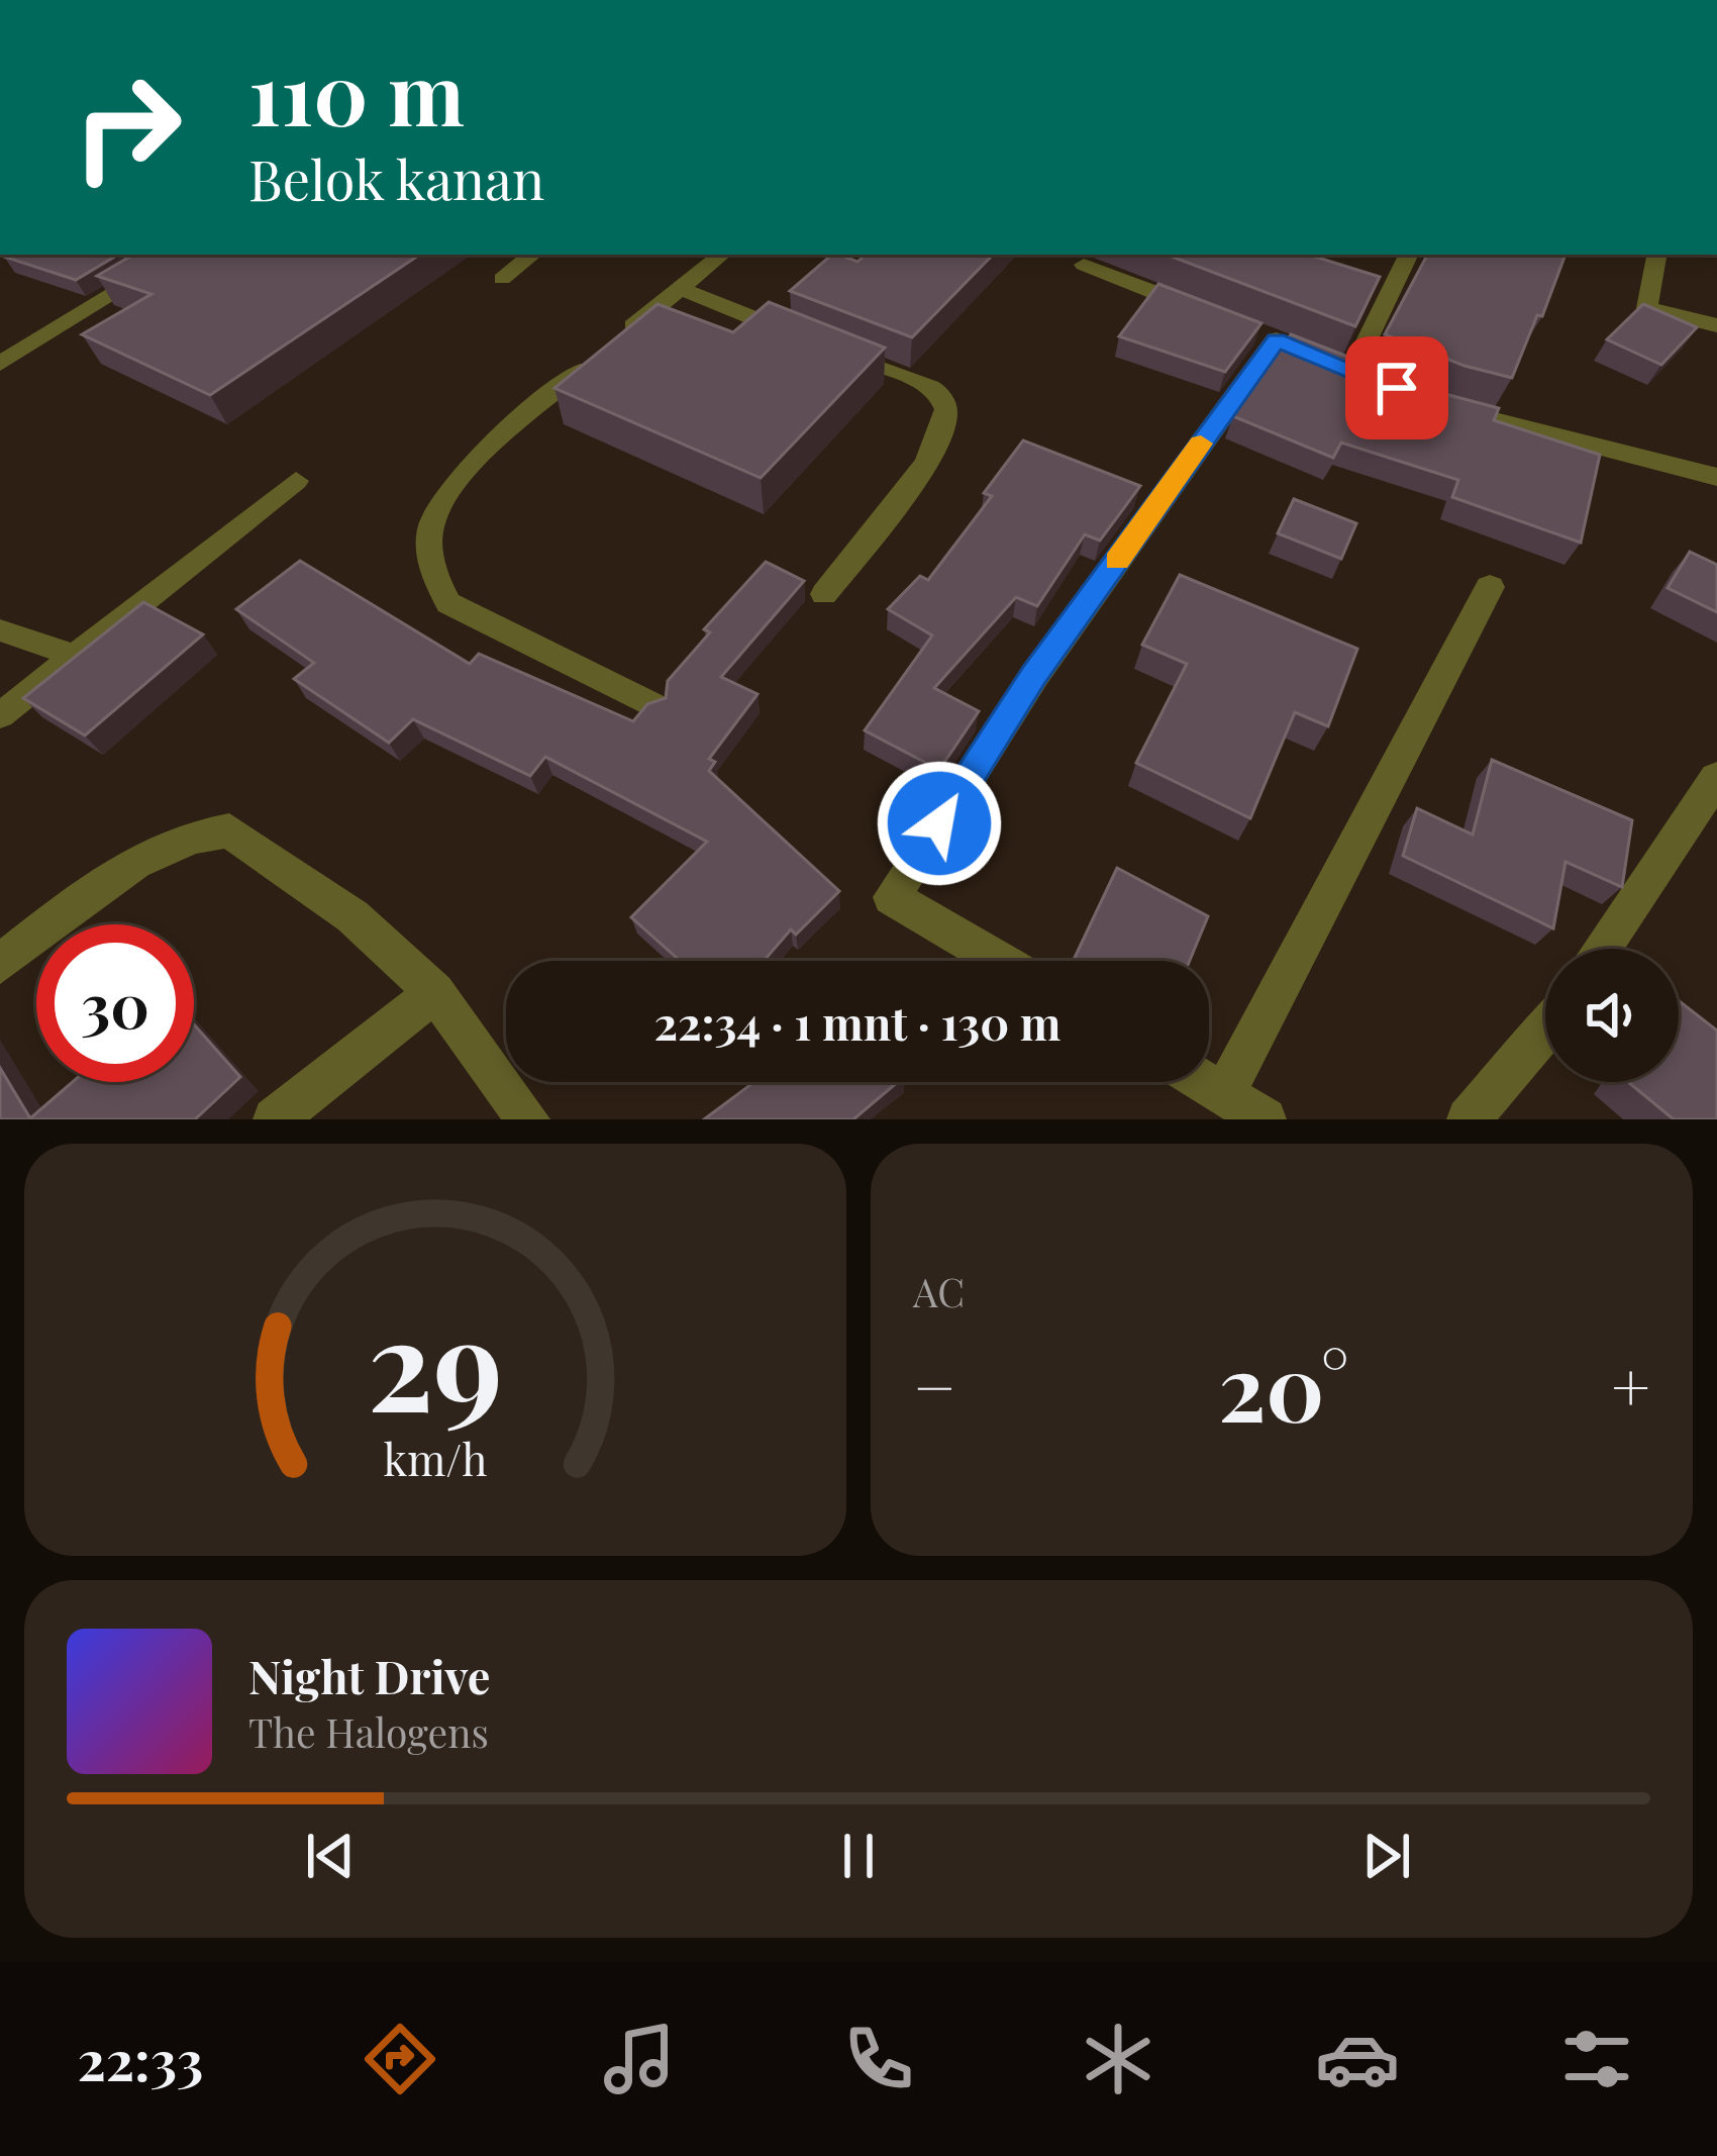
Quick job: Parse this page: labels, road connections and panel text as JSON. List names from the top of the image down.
{
  "page": {
    "turn": ["110 m", "Belok kanan"],
    "limit": "30",
    "trip": "22:34 · 1 mnt · 130 m",
    "tile": "AC",
    "heat": ["−", "20°", "+"],
    "song": ["Night Drive", "The Halogens"],
    "tabs": "22:33",
    "gauge": ["29", "km/h"]
  }
}
